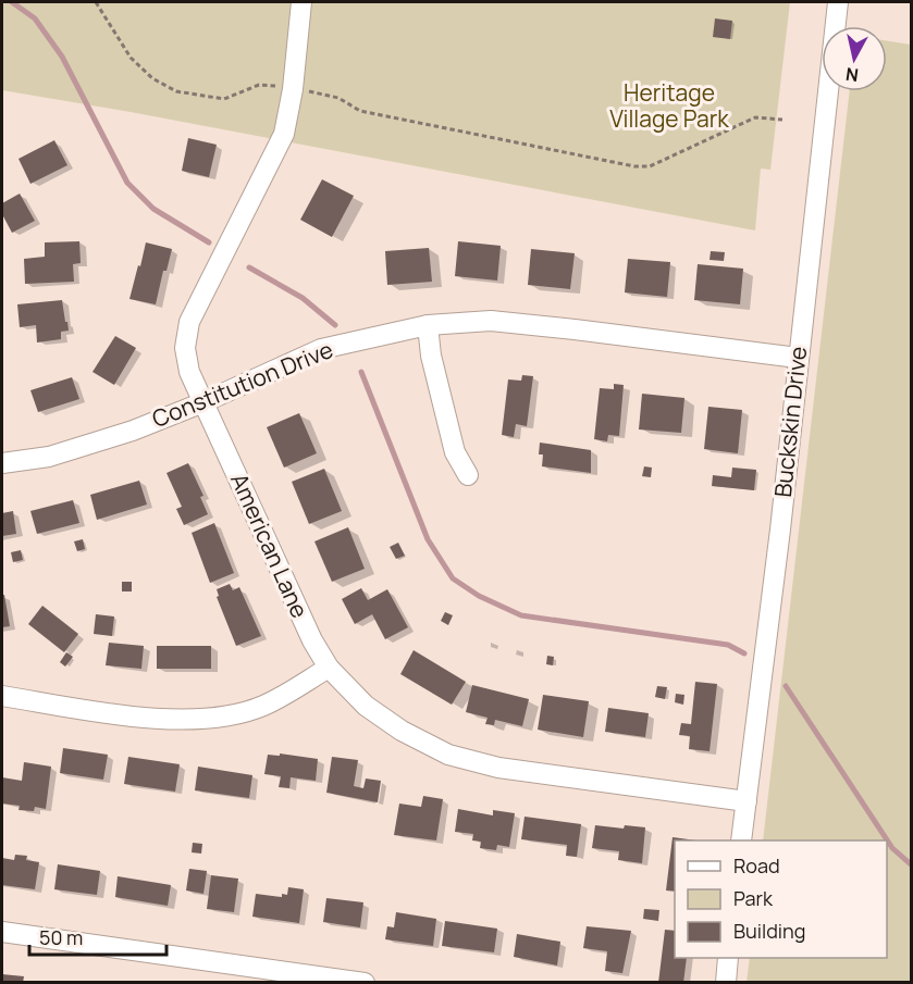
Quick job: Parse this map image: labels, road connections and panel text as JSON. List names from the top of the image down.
{
  "streets": {
    "street": ["Constitution Drive", "Buckskin Drive", "American Lane"]
  },
  "crossings": [
    ["Constitution Drive", "Buckskin Drive"],
    ["Constitution Drive", "American Lane"],
    ["Buckskin Drive", "American Lane"]
  ],
  "parks": ["Heritage Village Park"],
  "legend": ["Road", "Park", "Building"],
  "scale_bar": "50 m",
  "north": "bottom"
}
